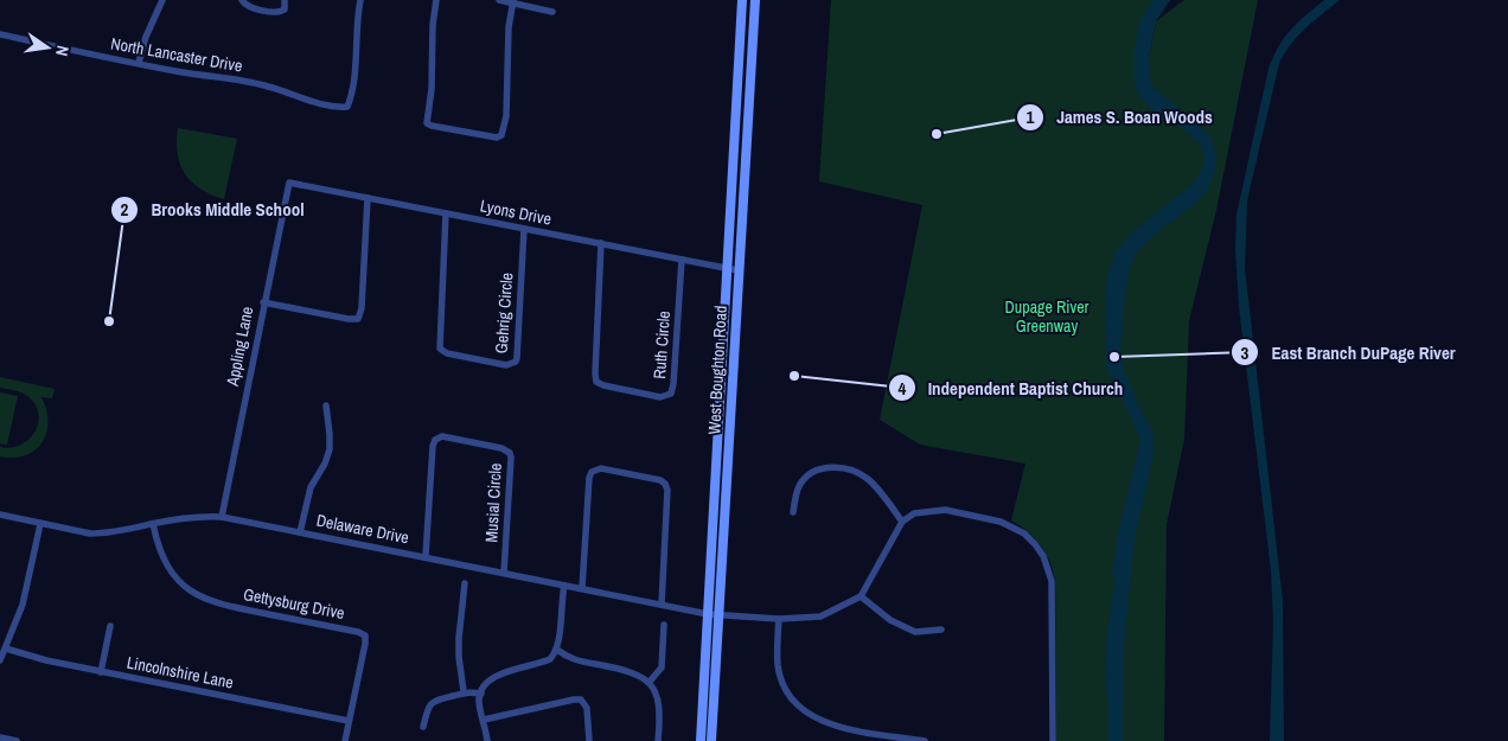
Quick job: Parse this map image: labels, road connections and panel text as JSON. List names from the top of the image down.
{
  "streets": {
    "main road": ["West Boughton Road"],
    "street": [
      "North Lancaster Drive",
      "Lyons Drive",
      "Gehrig Circle",
      "Ruth Circle",
      "Appling Lane",
      "Musial Circle",
      "Delaware Drive",
      "Gettysburg Drive",
      "Lincolnshire Lane"
    ]
  },
  "crossings": [
    ["Lyons Drive", "Gehrig Circle"],
    ["Lyons Drive", "Ruth Circle"],
    ["Lyons Drive", "Appling Lane"],
    ["Lyons Drive", "West Boughton Road"],
    ["Appling Lane", "Delaware Drive"],
    ["West Boughton Road", "Delaware Drive"],
    ["Musial Circle", "Delaware Drive"],
    ["Delaware Drive", "Gettysburg Drive"],
    ["Gettysburg Drive", "Lincolnshire Lane"]
  ],
  "parks": ["Dupage River Greenway"],
  "places": [
    "James S. Boan Woods",
    "Brooks Middle School",
    "East Branch DuPage River",
    "Independent Baptist Church"
  ],
  "north": "right"
}
